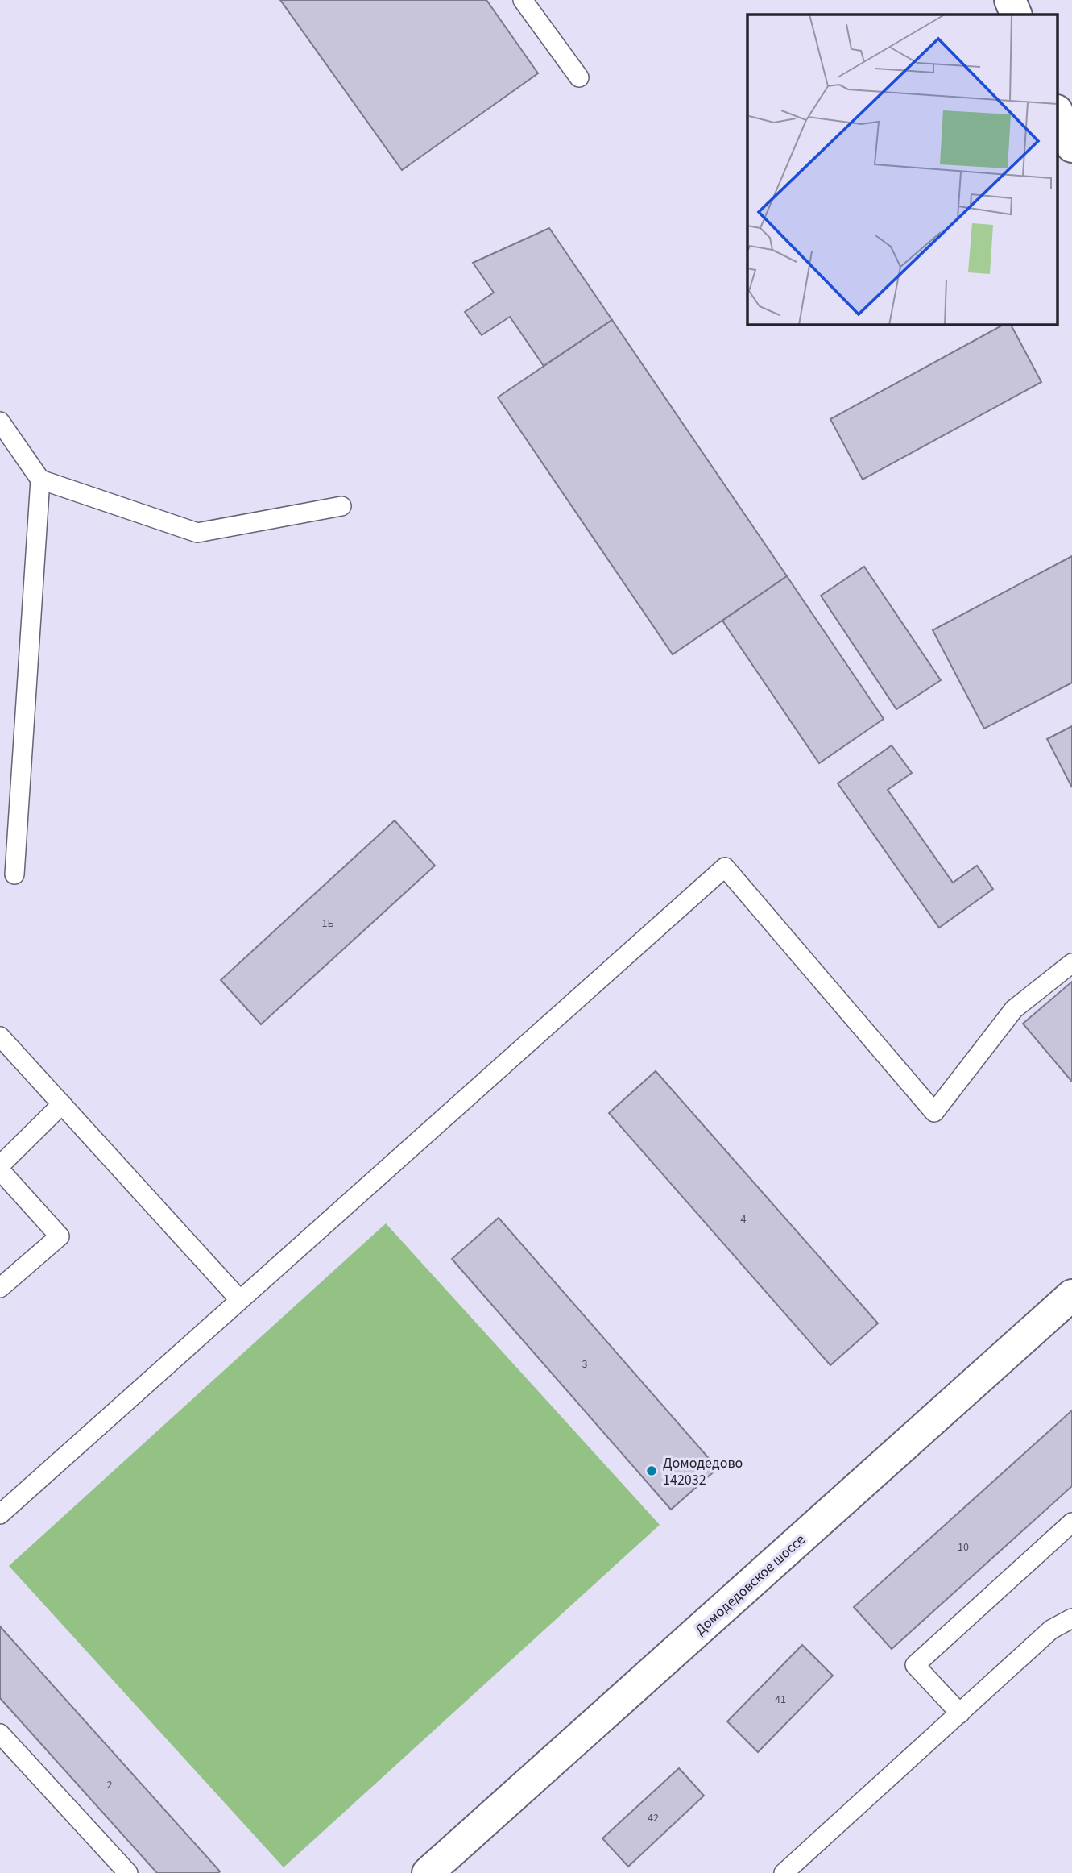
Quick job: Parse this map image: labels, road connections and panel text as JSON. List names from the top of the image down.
{
  "streets": {
    "street": ["Домодедовское шоссе"]
  },
  "places": ["Домодедово 142032"],
  "house_numbers": [
    "1Б",
    "4",
    "3",
    "10",
    "41",
    "2",
    "42"
  ]
}
